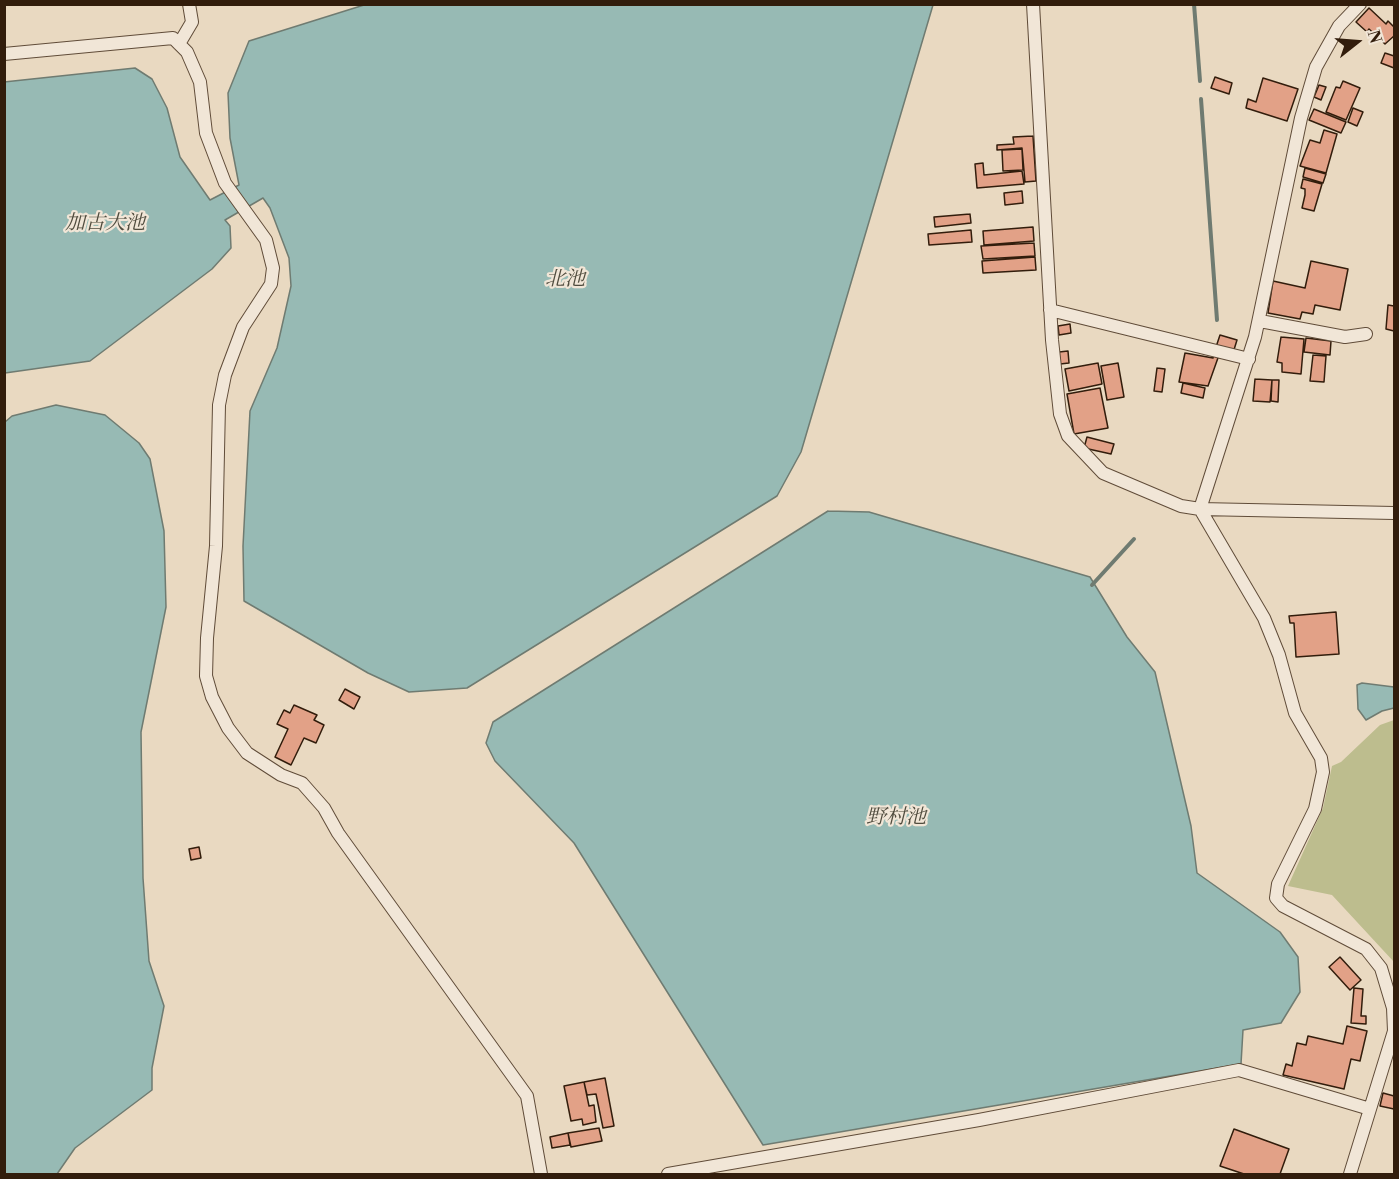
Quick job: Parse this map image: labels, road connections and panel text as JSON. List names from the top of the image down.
{
  "water": ["加古大池", "北池", "野村池"],
  "north": "right"
}
